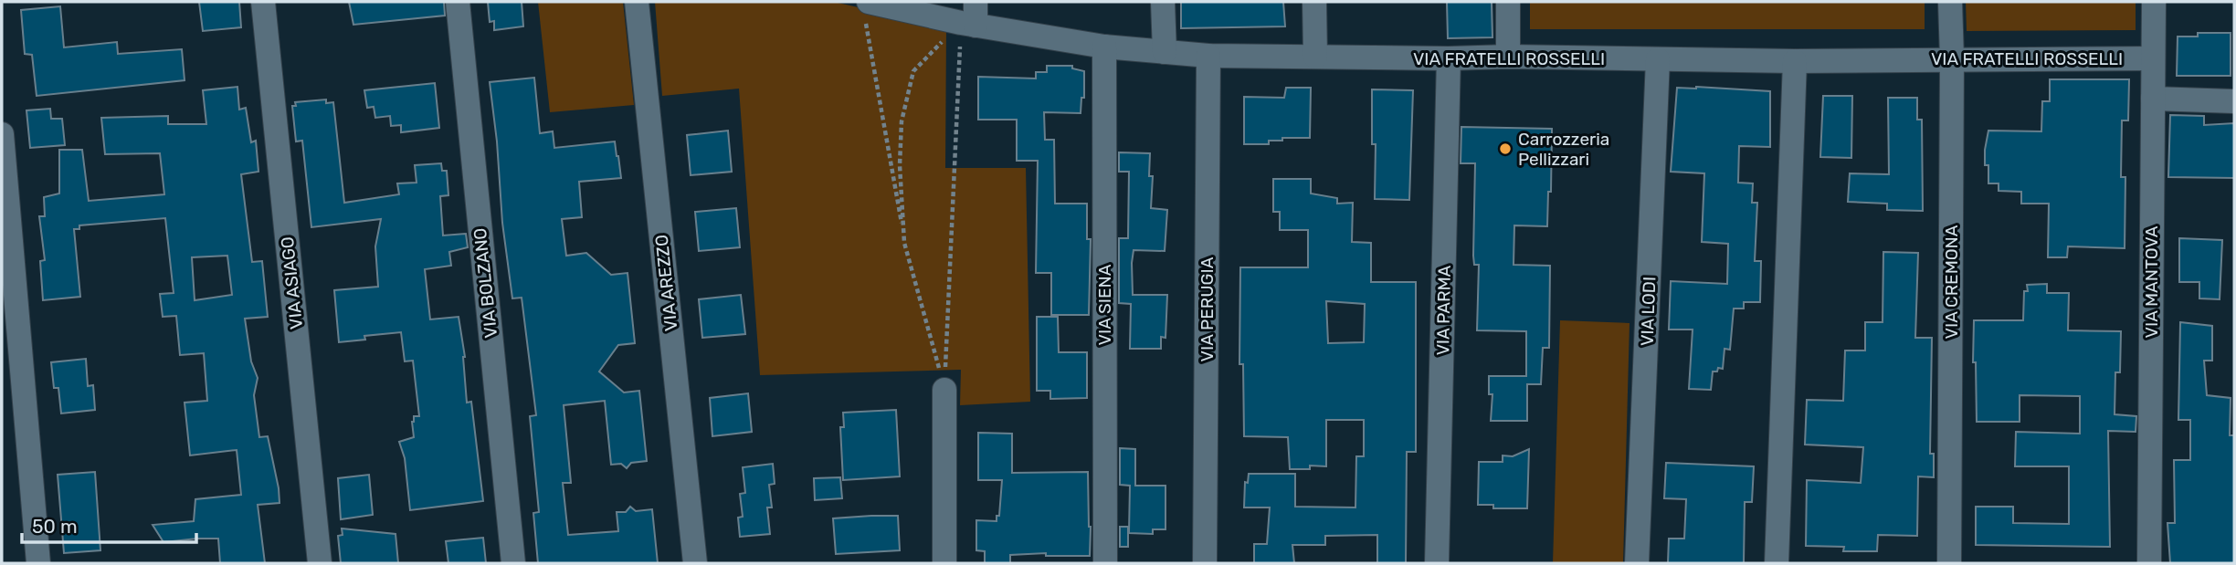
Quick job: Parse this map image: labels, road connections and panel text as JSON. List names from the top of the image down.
{
  "streets": {
    "street": [
      "VIA FRATELLI ROSSELLI",
      "VIA CREMONA",
      "VIA MANTOVA",
      "VIA ASIAGO",
      "VIA BOLZANO",
      "VIA AREZZO",
      "VIA SIENA",
      "VIA PERUGIA",
      "VIA PARMA",
      "VIA LODI"
    ]
  },
  "crossings": [
    ["VIA FRATELLI ROSSELLI", "VIA CREMONA"],
    ["VIA FRATELLI ROSSELLI", "VIA MANTOVA"],
    ["VIA FRATELLI ROSSELLI", "VIA SIENA"],
    ["VIA FRATELLI ROSSELLI", "VIA PERUGIA"],
    ["VIA FRATELLI ROSSELLI", "VIA PARMA"],
    ["VIA FRATELLI ROSSELLI", "VIA LODI"]
  ],
  "places": ["Carrozzeria Pellizzari"],
  "scale_bar": "50 m"
}
